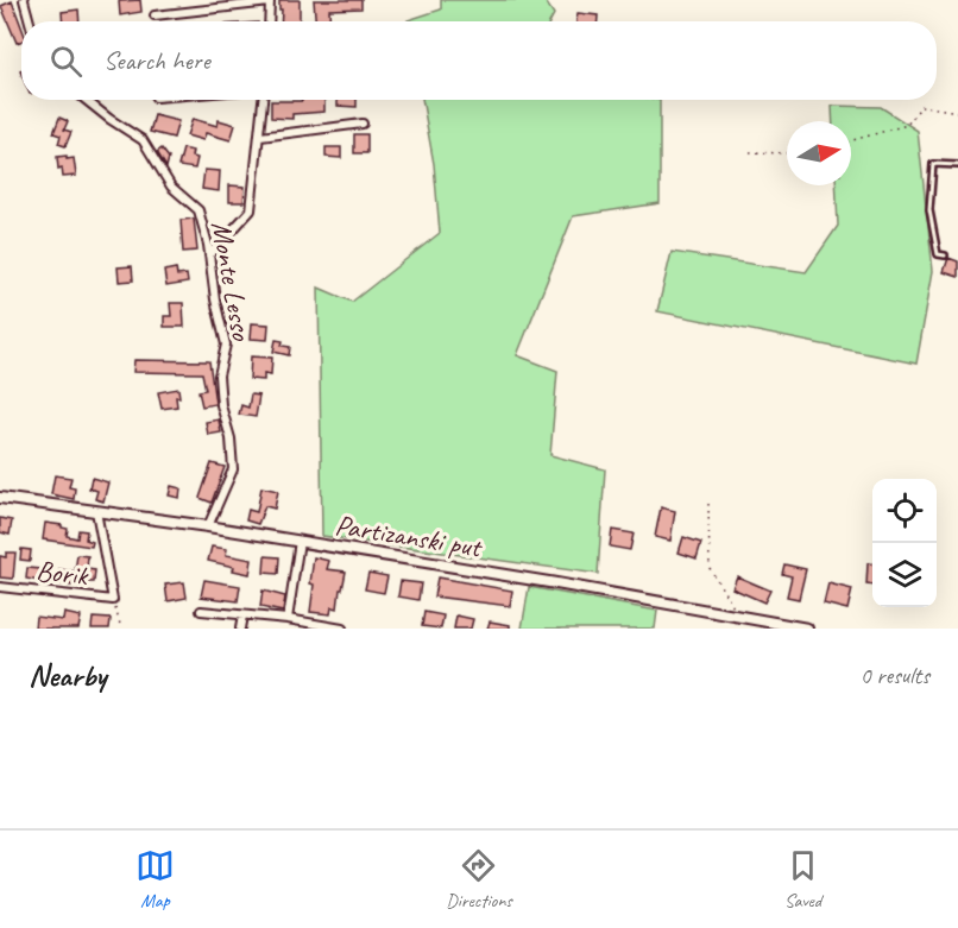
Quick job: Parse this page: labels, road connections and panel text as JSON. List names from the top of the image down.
{
  "streets": {
    "street": ["Monte Lesso", "Partizanski put", "Borik"]
  },
  "crossings": [
    ["Monte Lesso", "Partizanski put"],
    ["Partizanski put", "Borik"]
  ],
  "north": "right",
  "page": {
    "search": "Search here",
    "heading": ["Nearby", "0 results"],
    "nav": ["Map", "Directions", "Saved"]
  }
}
